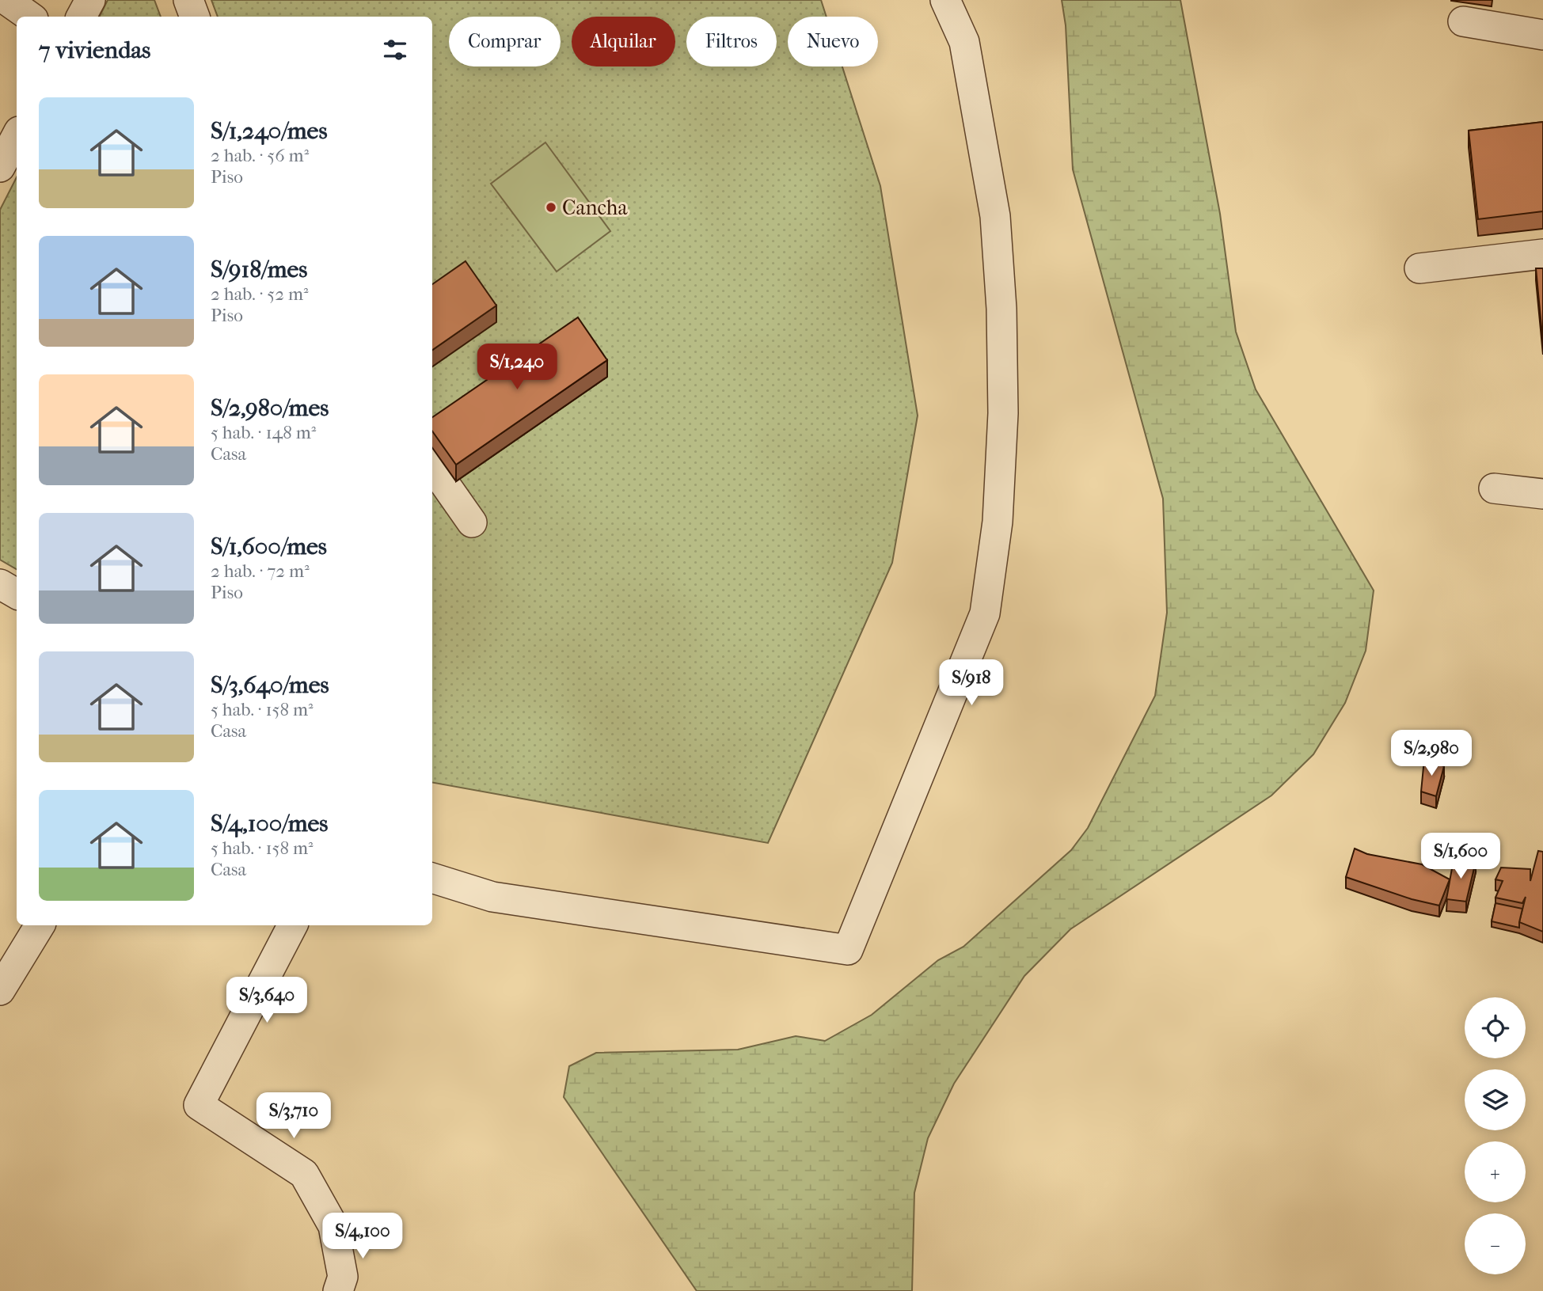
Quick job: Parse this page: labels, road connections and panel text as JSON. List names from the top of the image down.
{
  "places": ["Cancha"],
  "page": {
    "chip": [
      "Comprar",
      "Alquilar",
      "Filtros",
      "Nuevo"
    ],
    "heading": "7 viviendas",
    "list": [
      {
        "name": "S/1,240/mes",
        "note": "2 hab. · 56 m² · Piso"
      },
      {
        "name": "S/918/mes",
        "note": "2 hab. · 52 m² · Piso"
      },
      {
        "name": "S/2,980/mes",
        "note": "5 hab. · 148 m² · Casa"
      },
      {
        "name": "S/1,600/mes",
        "note": "2 hab. · 72 m² · Piso"
      },
      {
        "name": "S/3,640/mes",
        "note": "5 hab. · 158 m² · Casa"
      },
      {
        "name": "S/4,100/mes",
        "note": "5 hab. · 158 m² · Casa"
      }
    ],
    "price": [
      "S/1,240",
      "S/918",
      "S/2,980",
      "S/1,600",
      "S/3,640",
      "S/3,710",
      "S/4,100"
    ],
    "map_buttons": ["+", "−"]
  }
}
